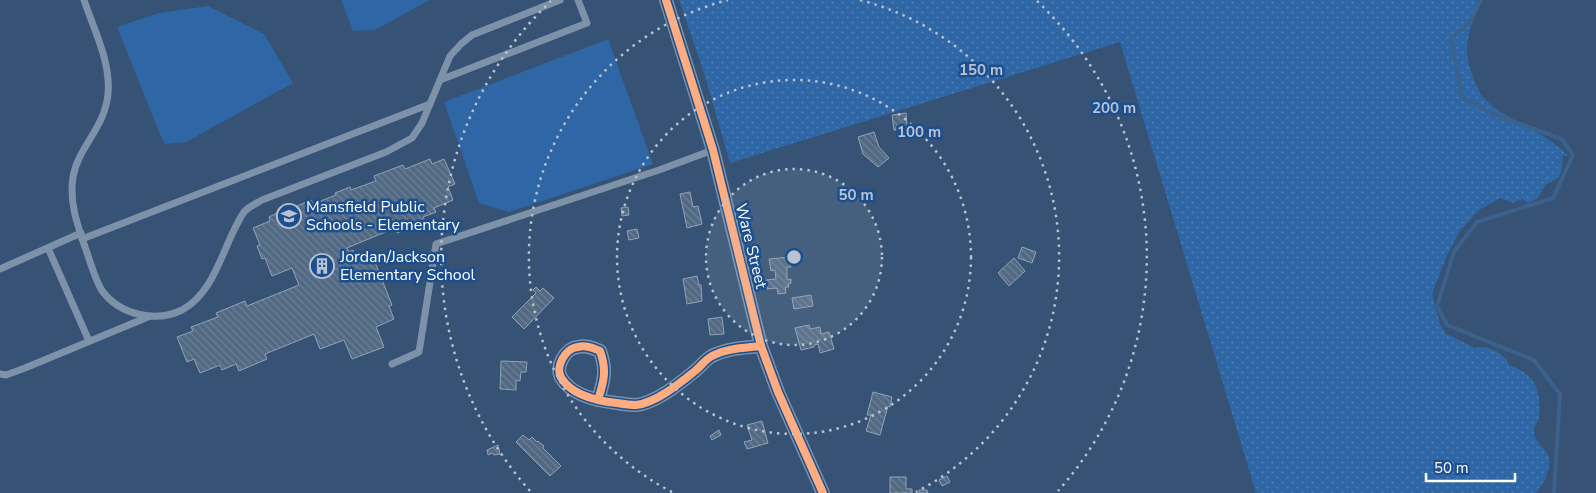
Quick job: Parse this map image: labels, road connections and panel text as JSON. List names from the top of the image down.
{
  "streets": {
    "street": ["Ware Street"]
  },
  "places": {
    "school or university": ["Mansfield Public Schools - Elementary"],
    "building": ["Jordan/Jackson Elementary School"]
  },
  "scale_bar": "50 m",
  "rings": [
    "150 m",
    "200 m",
    "100 m",
    "50 m"
  ]
}
